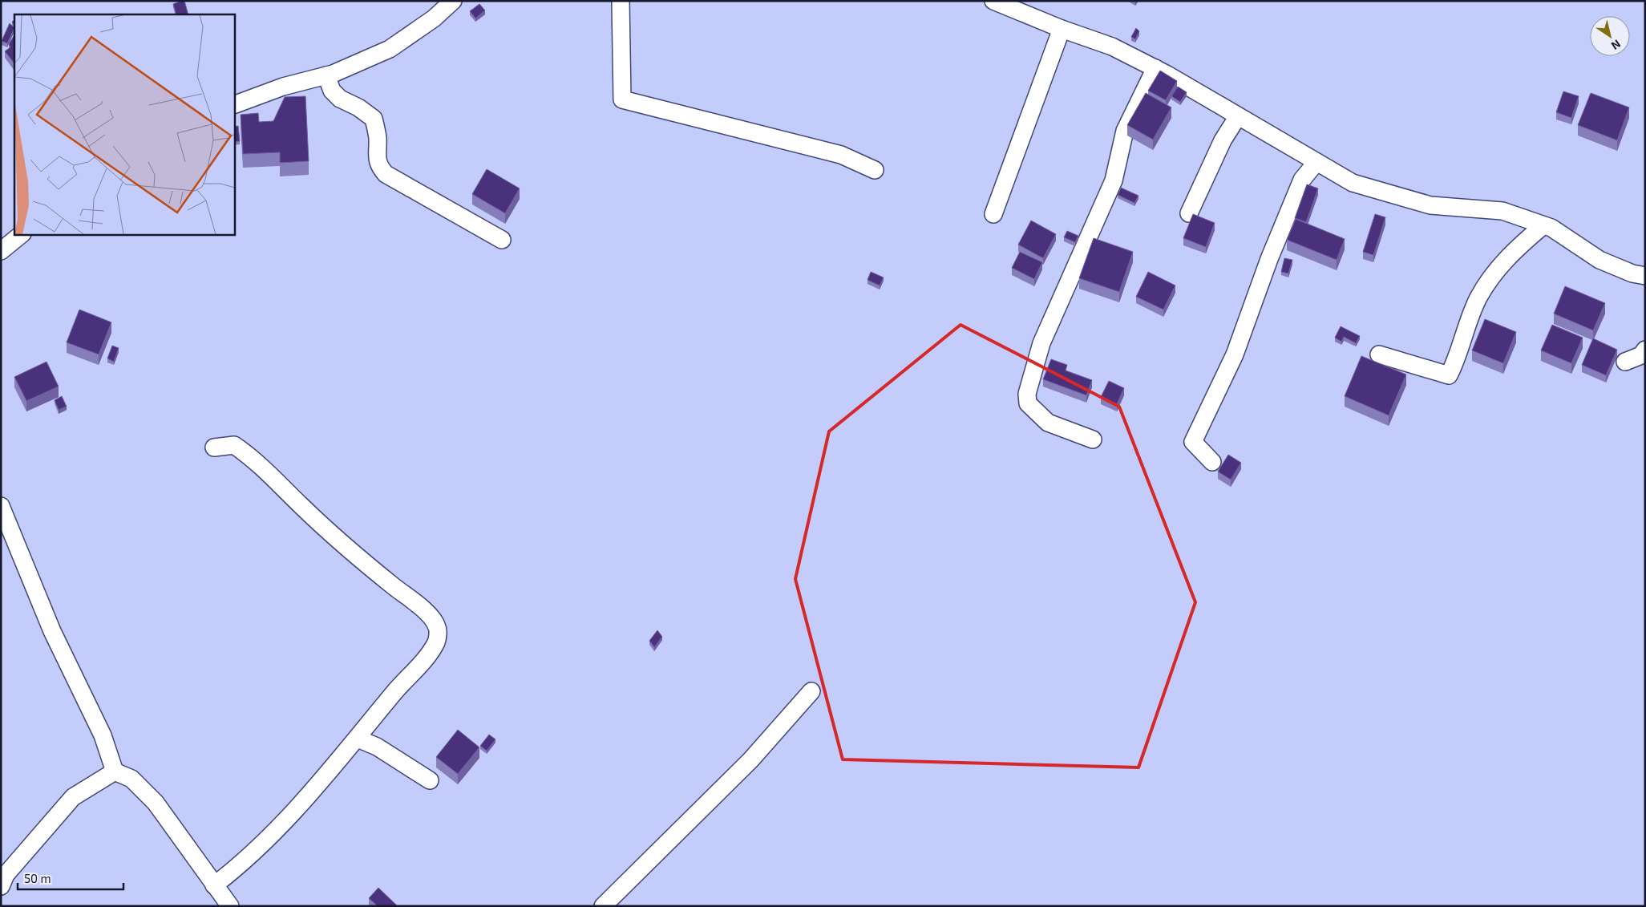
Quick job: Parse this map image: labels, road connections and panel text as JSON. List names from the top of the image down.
{
  "scale_bar": "50 m",
  "north": "bottom right"
}
